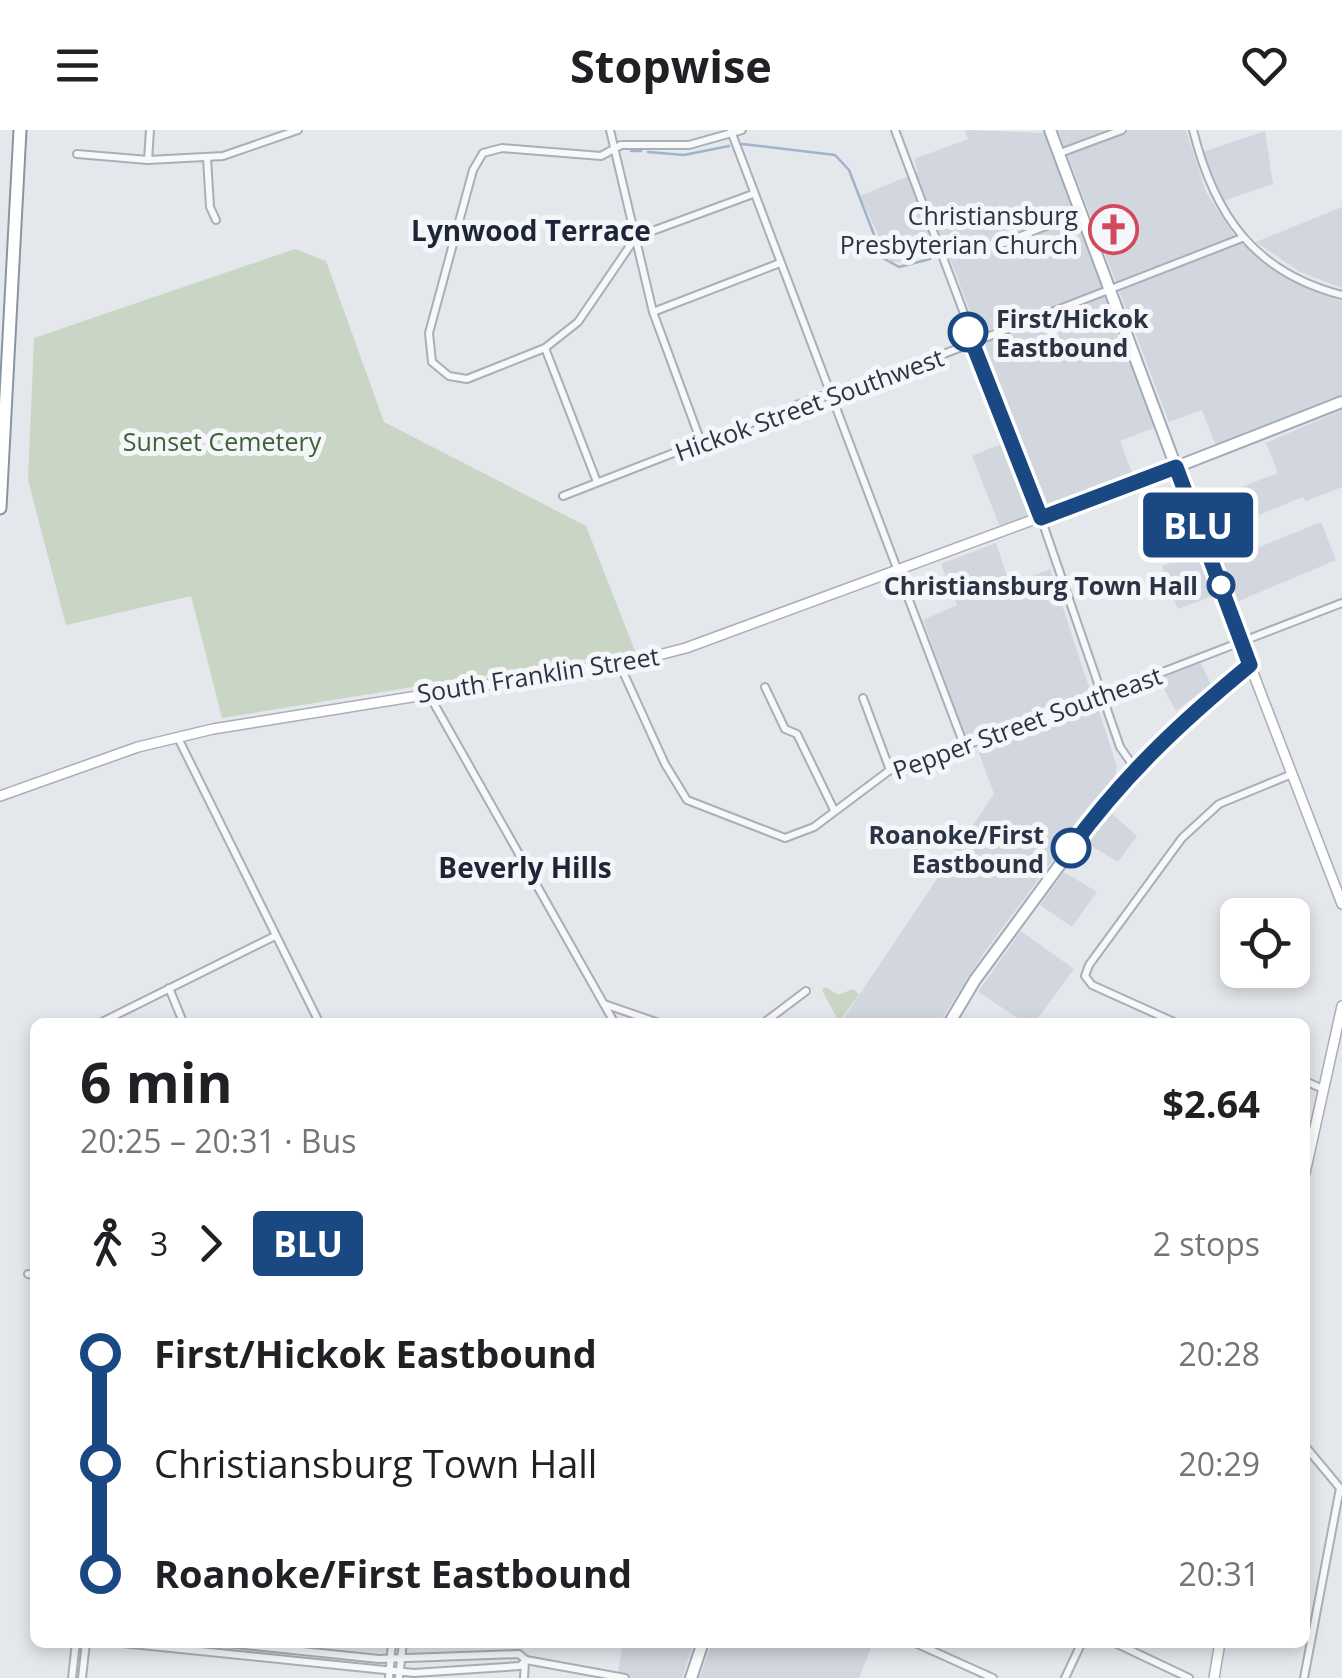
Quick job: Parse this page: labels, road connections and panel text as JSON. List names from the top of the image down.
{
  "streets": {
    "main road": ["South Franklin Street"],
    "street": ["Hickok Street Southwest", "Pepper Street Southeast"]
  },
  "crossings": [
    ["South Franklin Street", "Pepper Street Southeast"]
  ],
  "districts": ["Lynwood Terrace", "Beverly Hills"],
  "parks": ["Sunset Cemetery"],
  "places": {
    "church": ["Christiansburg Presbyterian Church"],
    "other": ["First/Hickok Eastbound", "Christiansburg Town Hall", "Roanoke/First Eastbound"]
  },
  "lines": ["bus line BLU"],
  "page": {
    "header": "Stopwise",
    "on_map": "BLU",
    "heading": ["6 min", "20:25 – 20:31 · Bus", "$2.64"],
    "legs": ["3", "BLU", "2 stops"],
    "list": [
      {
        "name": "First/Hickok Eastbound",
        "value": "20:28"
      },
      {
        "name": "Christiansburg Town Hall",
        "value": "20:29"
      },
      {
        "name": "Roanoke/First Eastbound",
        "value": "20:31"
      }
    ]
  }
}
